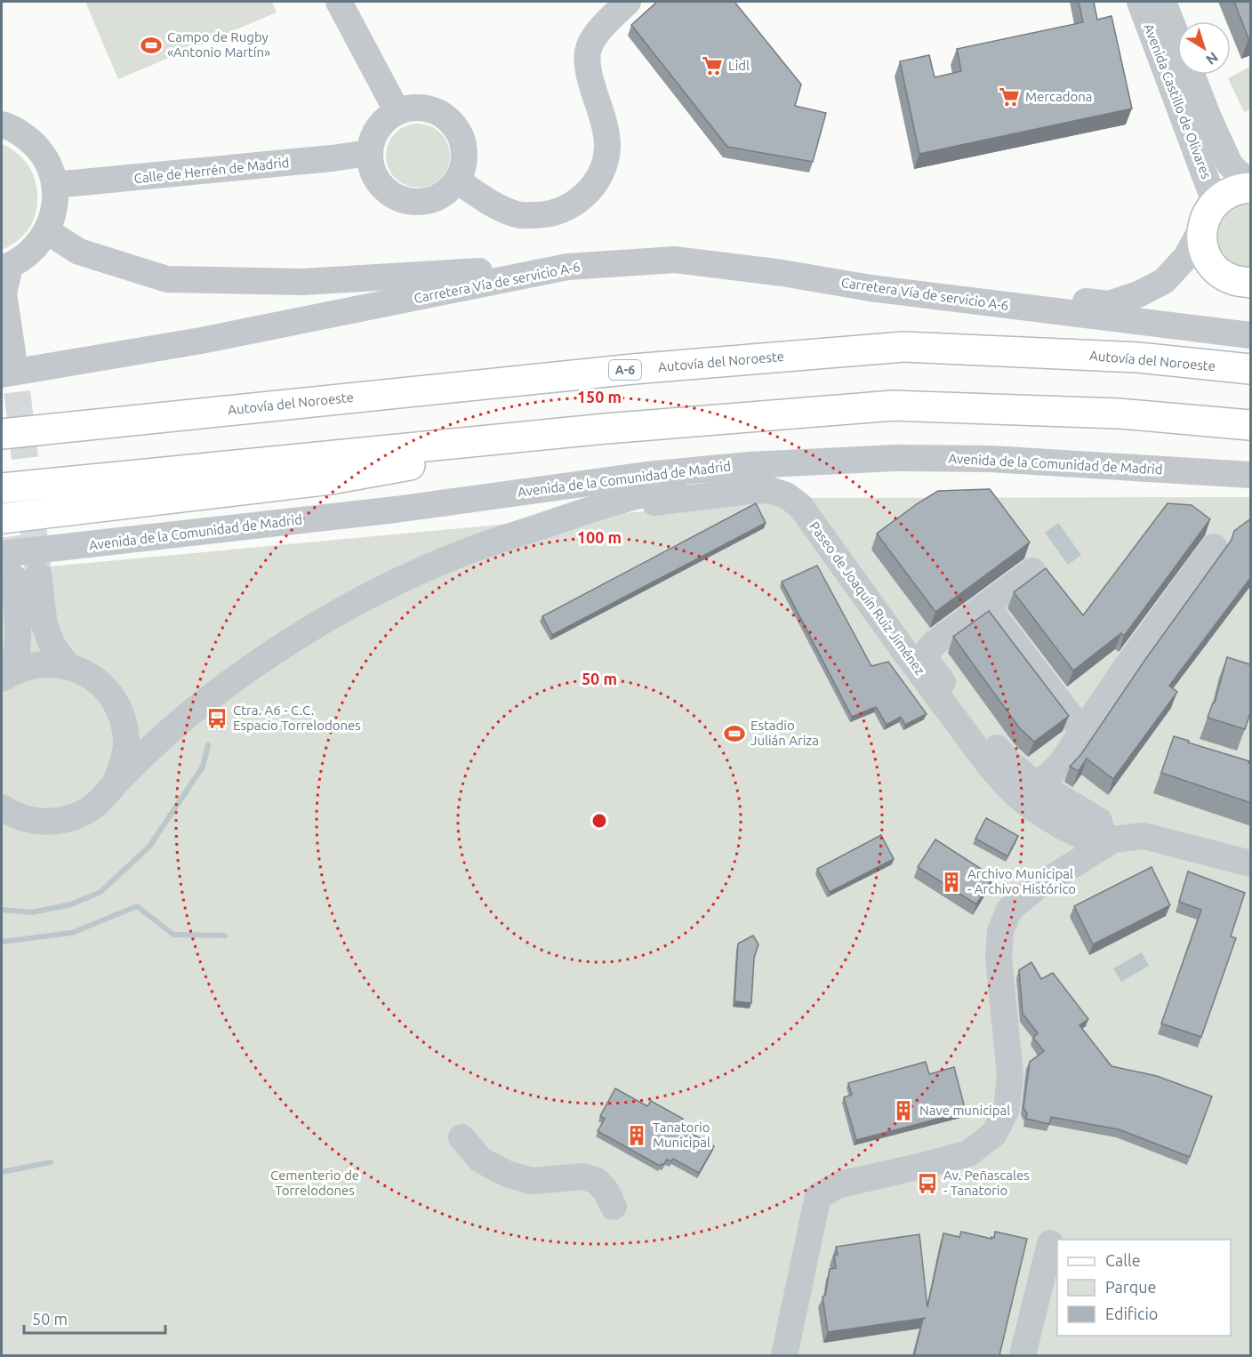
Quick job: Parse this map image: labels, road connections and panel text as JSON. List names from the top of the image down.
{
  "streets": {
    "main road": ["Autovía del Noroeste", "A-6"],
    "street": [
      "Avenida Castillo de Olivares",
      "Calle de Herrén de Madrid",
      "Carretera Vía de servicio A-6",
      "Avenida de la Comunidad de Madrid",
      "Paseo de Joaquín Ruiz Jiménez"
    ]
  },
  "parks": ["Cementerio de Torrelodones"],
  "places": {
    "sports": ["Campo de Rugby «Antonio Martín»", "Estadio Julián Ariza"],
    "supermarket": ["Lidl", "Mercadona"],
    "bus stop": ["Ctra. A6 - C.C. Espacio Torrelodones", "Av. Peñascales - Tanatorio"],
    "building": ["Archivo Municipal - Archivo Histórico", "Nave municipal", "Tanatorio Municipal"]
  },
  "legend": ["Calle", "Parque", "Edificio"],
  "scale_bar": "50 m",
  "north": "bottom right",
  "rings": ["150 m", "100 m", "50 m"]
}
